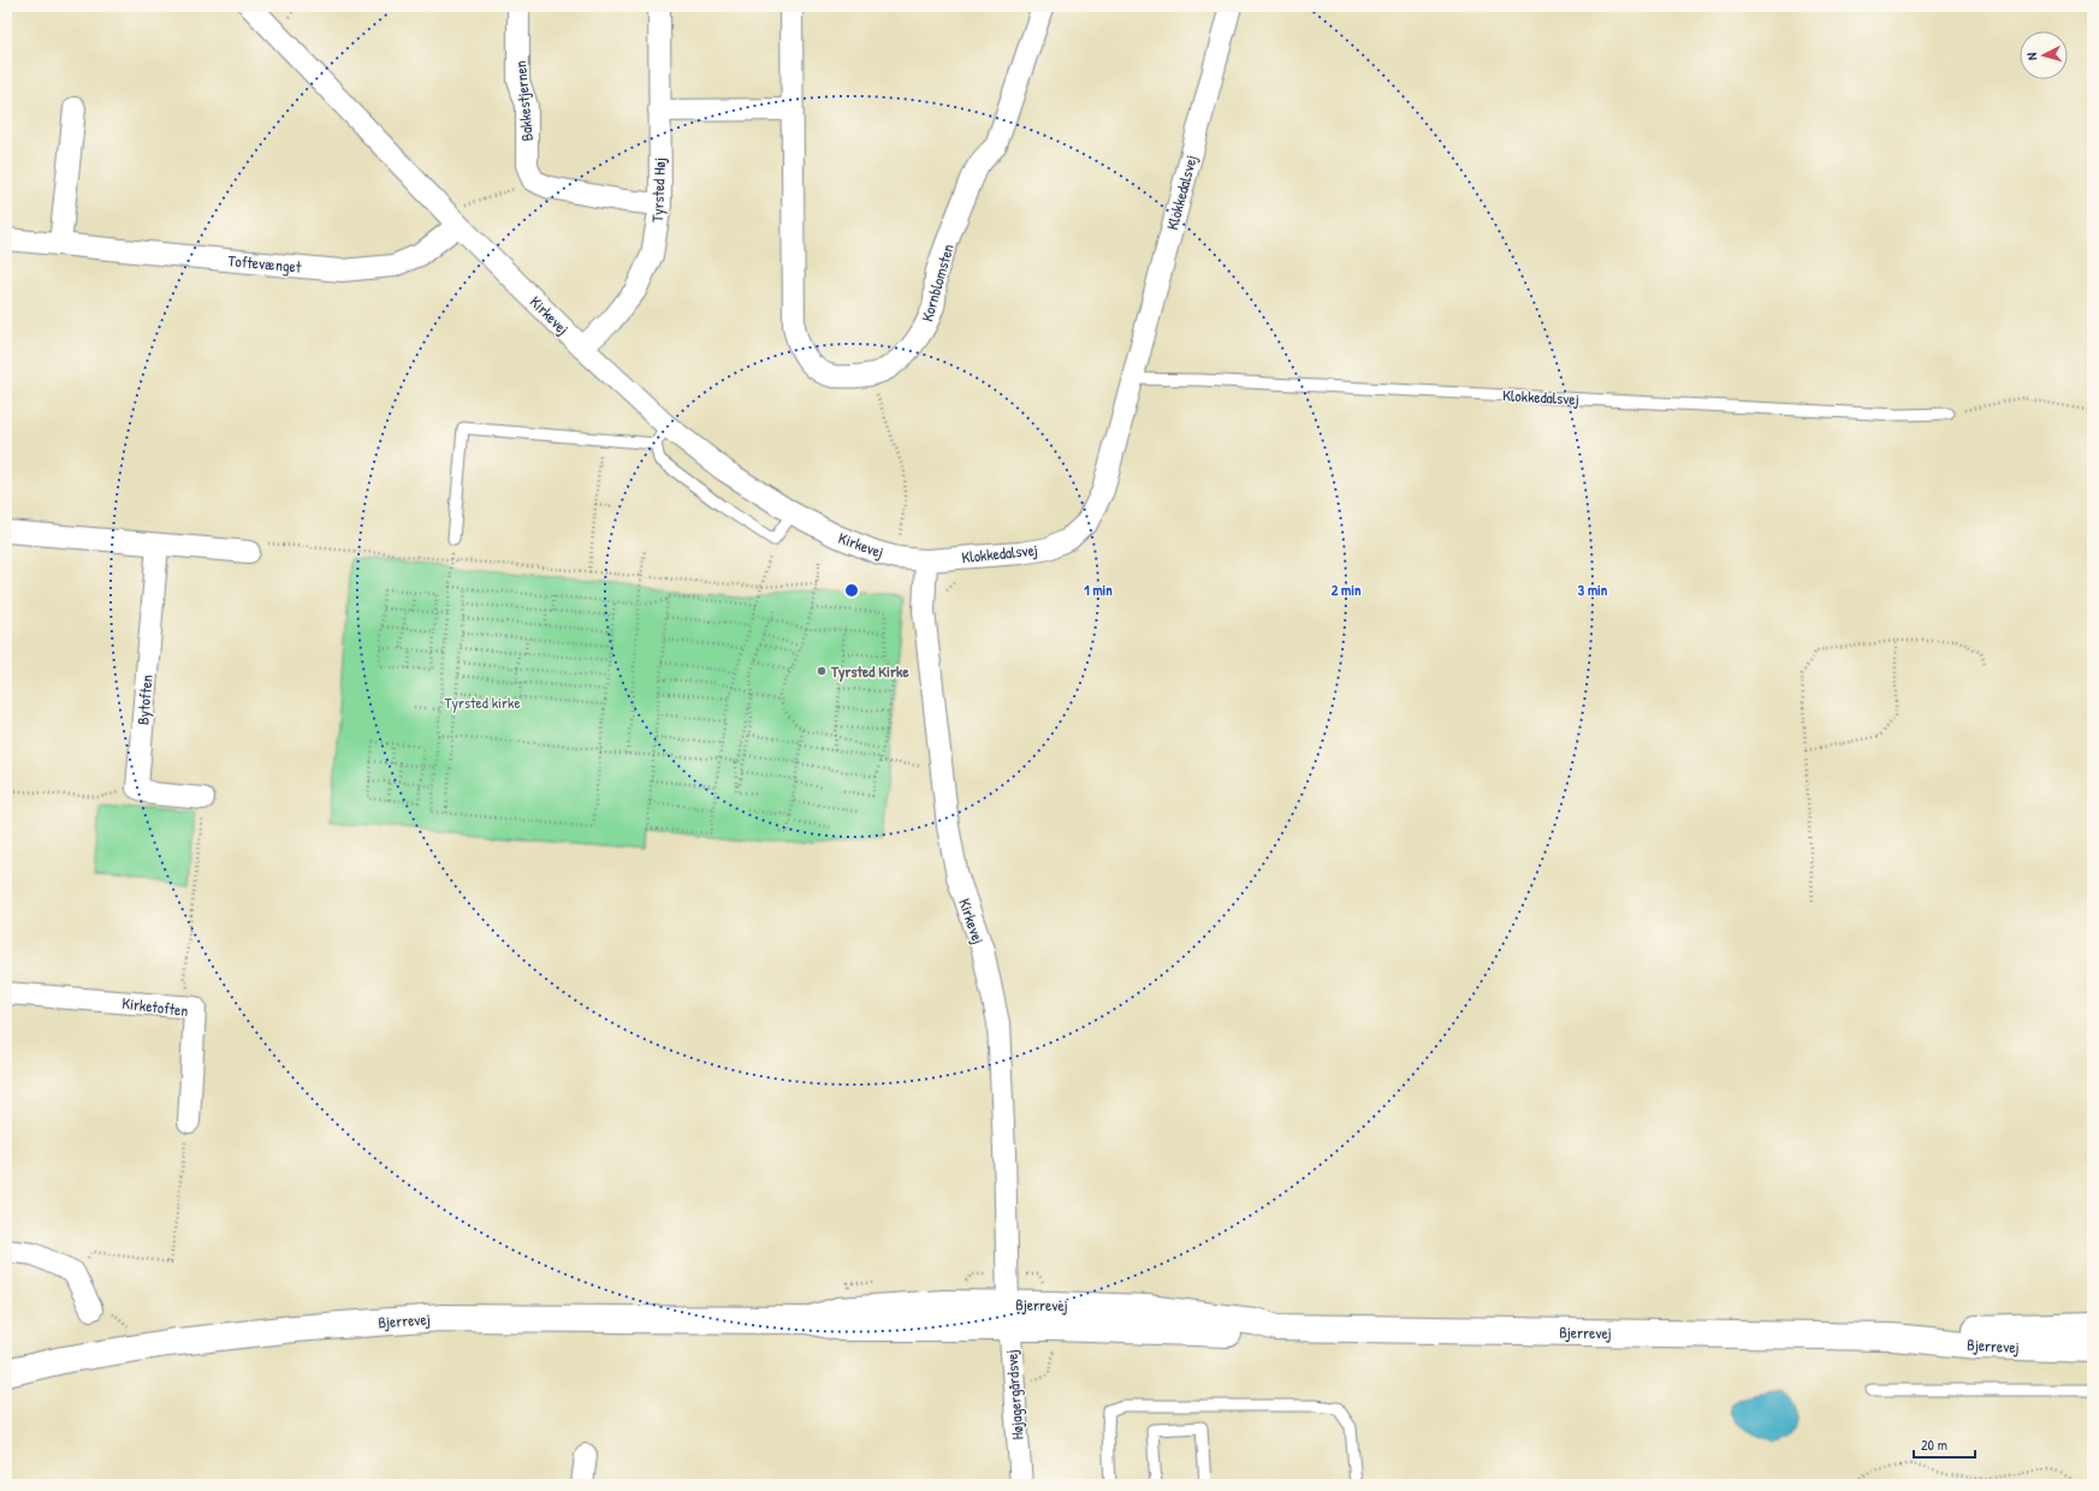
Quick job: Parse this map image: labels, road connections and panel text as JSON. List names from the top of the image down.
{
  "streets": {
    "street": [
      "Bakkestjernen",
      "Tyrsted Høj",
      "Klokkedalsvej",
      "Toftevænget",
      "Kornblomsten",
      "Kirkevej",
      "Bytoften",
      "Kirketoften",
      "Bjerrevej",
      "Højagergårdsvej"
    ]
  },
  "crossings": [
    ["Tyrsted Høj", "Kirkevej"],
    ["Klokkedalsvej", "Kirkevej"],
    ["Toftevænget", "Kirkevej"],
    ["Kirkevej", "Bjerrevej"],
    ["Kirkevej", "Højagergårdsvej"],
    ["Bjerrevej", "Højagergårdsvej"]
  ],
  "parks": ["Tyrsted kirke"],
  "places": ["Tyrsted Kirke"],
  "scale_bar": "20 m",
  "north": "left",
  "rings": ["1 min", "2 min", "3 min"]
}
